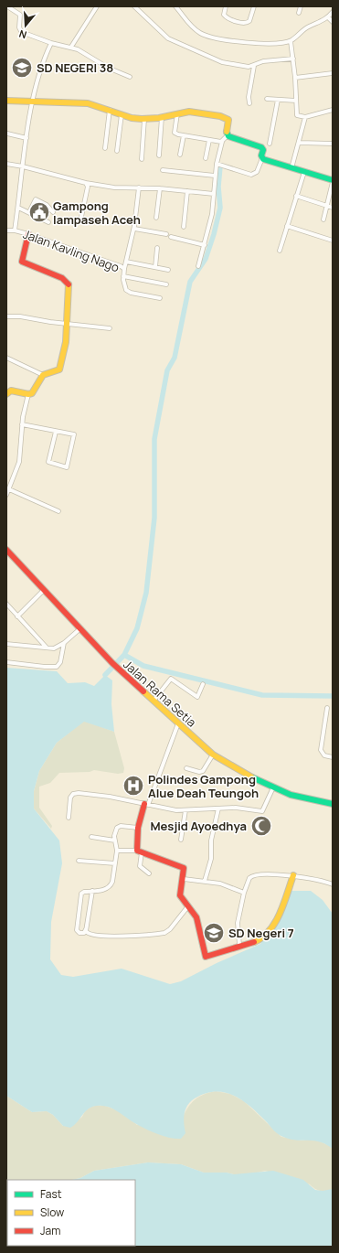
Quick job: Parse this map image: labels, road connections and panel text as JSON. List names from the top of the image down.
{
  "streets": {
    "street": ["Jalan Kavling Nago", "Jalan Rama Setia"]
  },
  "places": {
    "school or university": ["SD NEGERI 38", "SD Negeri 7"],
    "public building": ["Gampong lampaseh Aceh"],
    "hospital": ["Polindes Gampong Alue Deah Teungoh"],
    "mosque": ["Mesjid Ayoedhya"]
  },
  "legend": ["Fast", "Slow", "Jam"],
  "north": "bottom"
}
